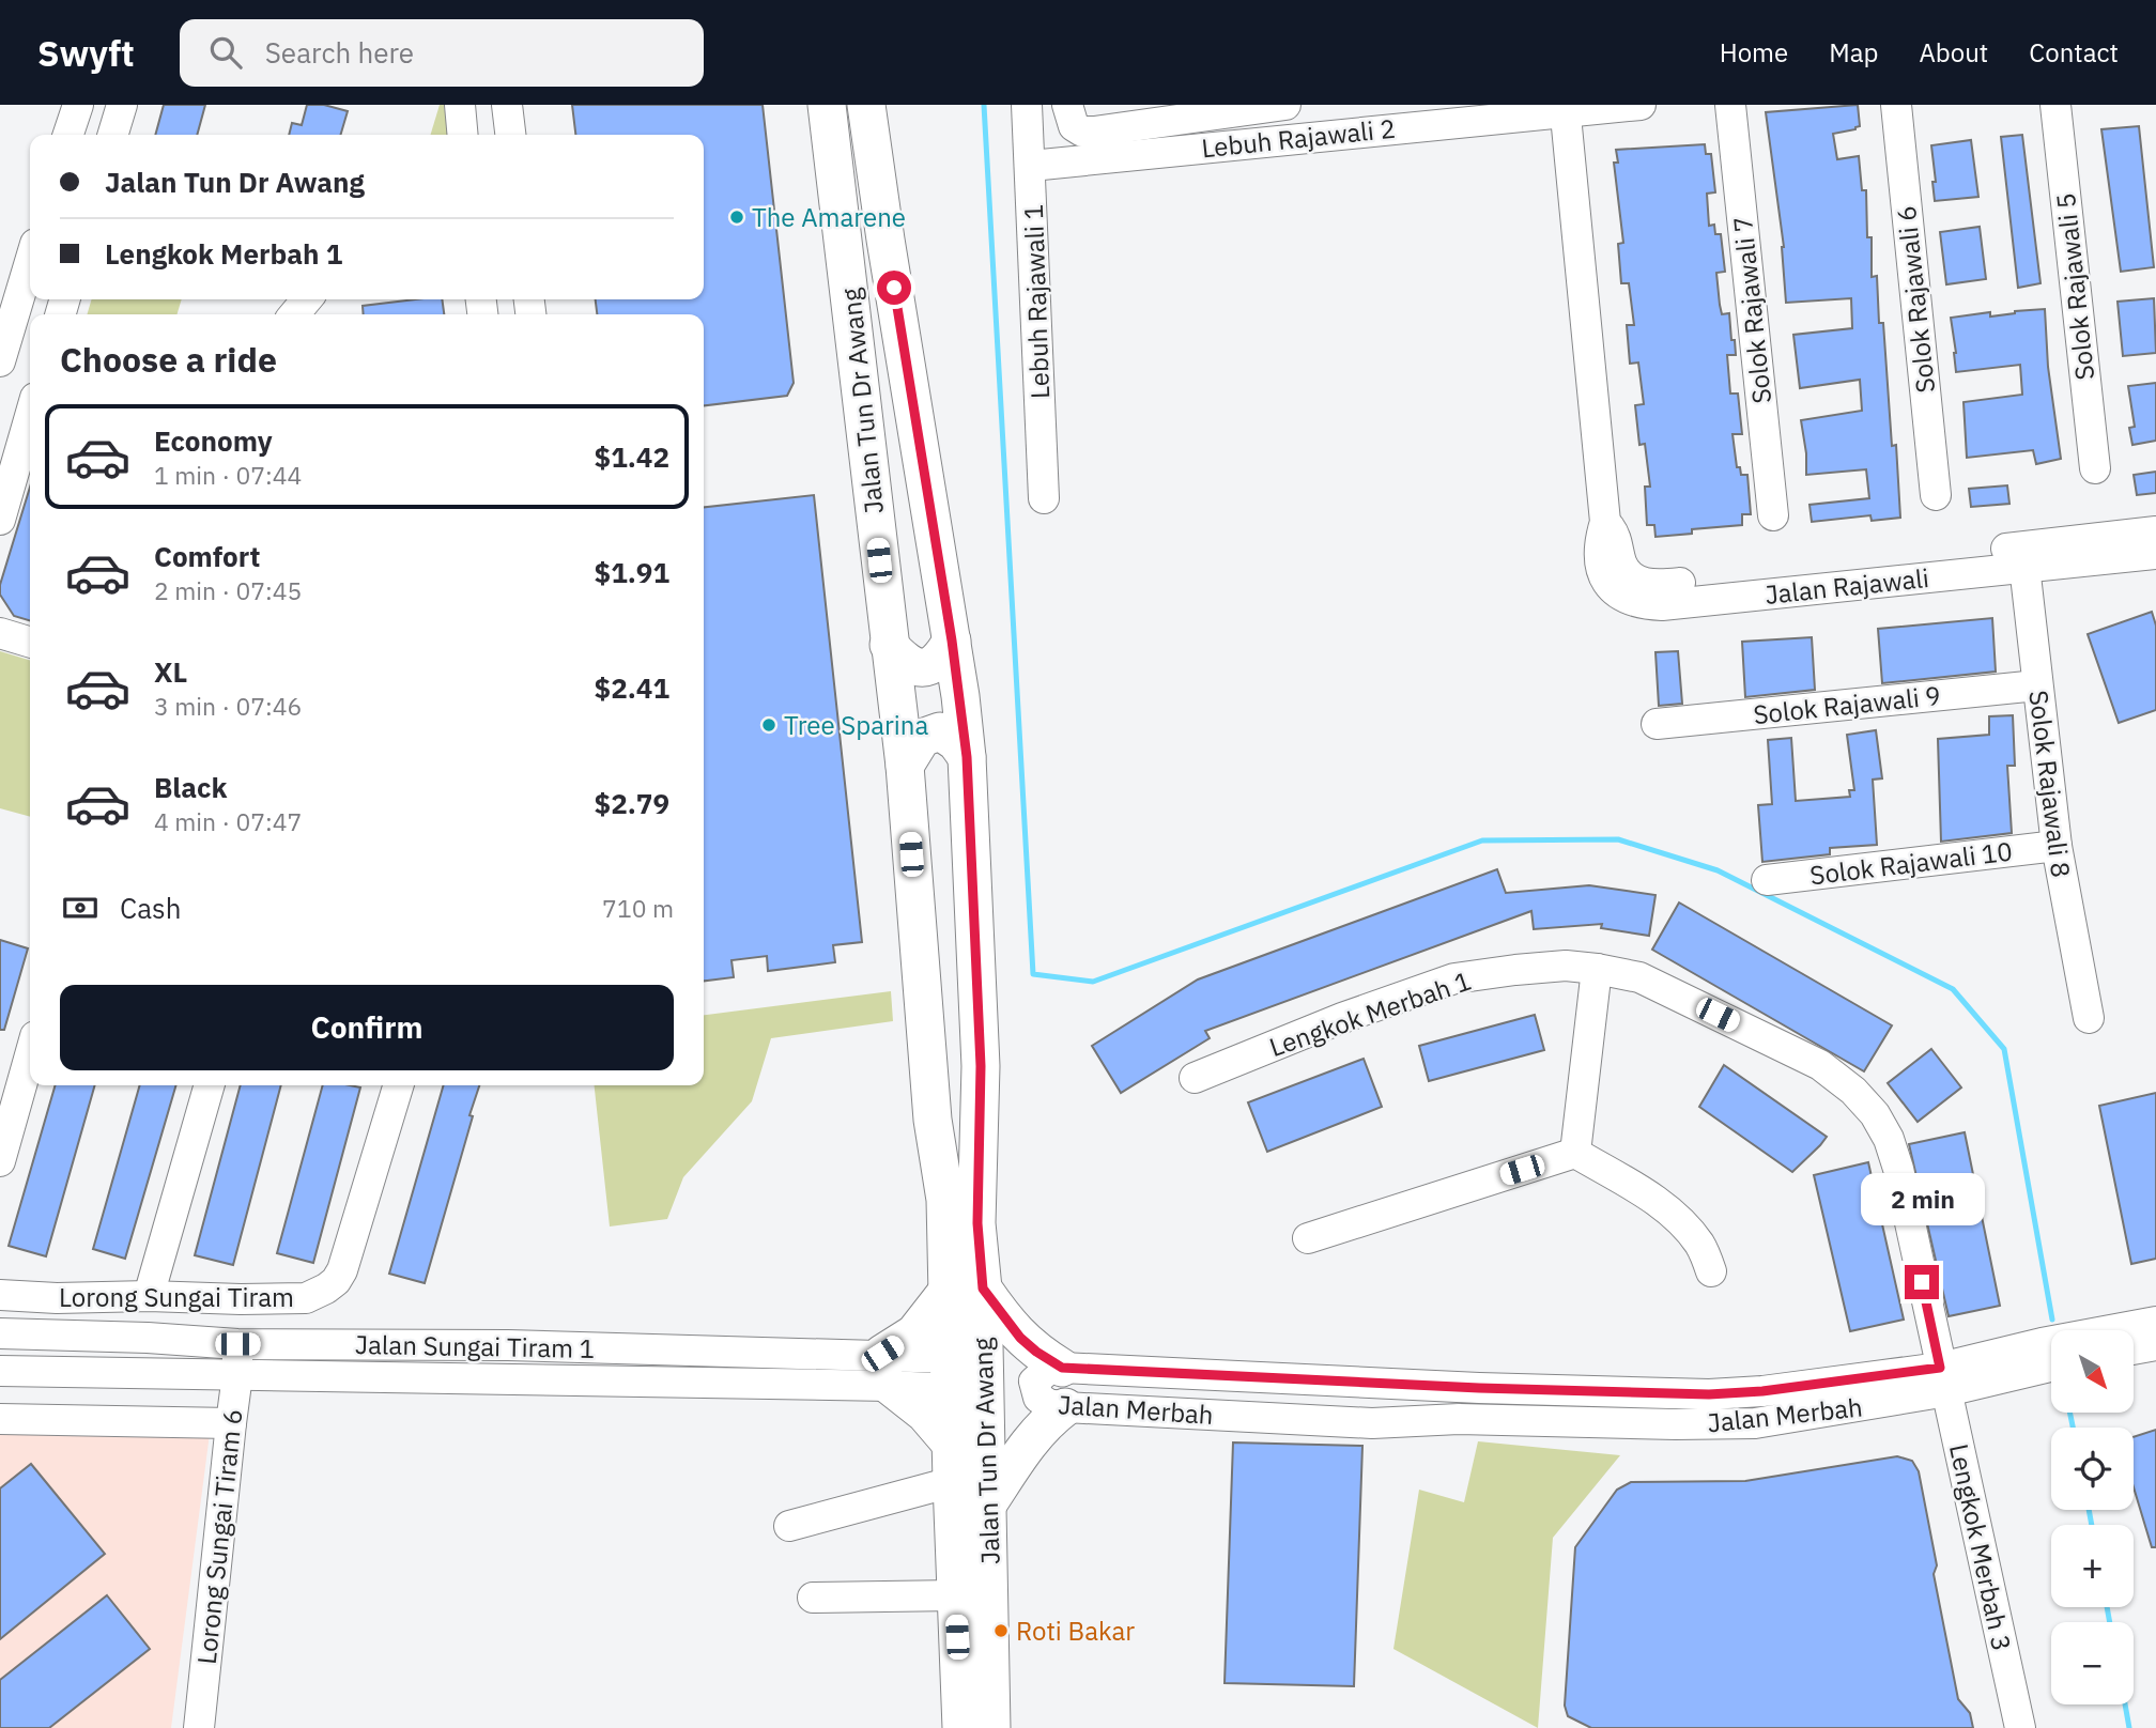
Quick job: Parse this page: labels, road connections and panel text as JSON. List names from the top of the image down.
{
  "streets": {
    "main road": ["Jalan Tun Dr Awang"],
    "street": [
      "Lebuh Rajawali 2",
      "Solok Rajawali 5",
      "Solok Rajawali 6",
      "Lebuh Rajawali 1",
      "Solok Rajawali 7",
      "Jalan Rajawali",
      "Solok Rajawali 9",
      "Solok Rajawali 8",
      "Solok Rajawali 10",
      "Lengkok Merbah 1",
      "Lorong Sungai Tiram",
      "Jalan Sungai Tiram 1",
      "Jalan Merbah",
      "Lorong Sungai Tiram 6",
      "Lengkok Merbah 3"
    ]
  },
  "crossings": [
    ["Lebuh Rajawali 2", "Lebuh Rajawali 1"],
    ["Lebuh Rajawali 2", "Jalan Rajawali"],
    ["Jalan Tun Dr Awang", "Jalan Sungai Tiram 1"],
    ["Jalan Rajawali", "Solok Rajawali 8"],
    ["Solok Rajawali 9", "Solok Rajawali 8"],
    ["Solok Rajawali 8", "Solok Rajawali 10"],
    ["Lengkok Merbah 1", "Jalan Merbah"],
    ["Lengkok Merbah 1", "Lengkok Merbah 3"],
    ["Jalan Sungai Tiram 1", "Lorong Sungai Tiram 6"],
    ["Jalan Merbah", "Lengkok Merbah 3"]
  ],
  "places": ["The Amarene", "Tree Sparina", "Roti Bakar"],
  "north": "bottom right",
  "page": {
    "header": "Swyft",
    "search": "Search here",
    "nav": [
      "Home",
      "Map",
      "About",
      "Contact"
    ],
    "banner": ["Jalan Tun Dr Awang", "Lengkok Merbah 1"],
    "heading": "Choose a ride",
    "list": [
      {
        "name": "Economy",
        "note": "1 min · 07:44",
        "value": "$1.42"
      },
      {
        "name": "Comfort",
        "note": "2 min · 07:45",
        "value": "$1.91"
      },
      {
        "name": "XL",
        "note": "3 min · 07:46",
        "value": "$2.41"
      },
      {
        "name": "Black",
        "note": "4 min · 07:47",
        "value": "$2.79"
      }
    ],
    "pay": ["Cash", "710 m"],
    "buttons": "Confirm",
    "bubble": "2 min",
    "map_buttons": ["+", "−"]
  }
}
